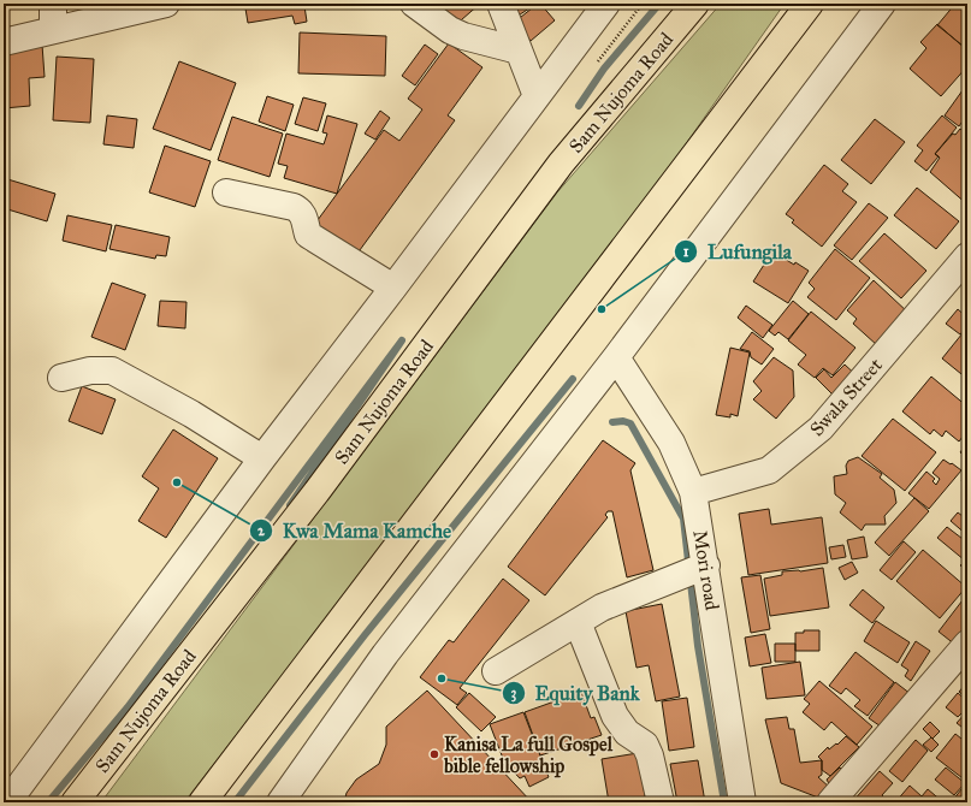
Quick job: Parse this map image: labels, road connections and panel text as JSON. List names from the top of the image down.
{
  "streets": {
    "main road": ["Sam Nujoma Road"],
    "street": ["Swala Street", "Mori road"]
  },
  "crossings": [
    ["Swala Street", "Mori road"]
  ],
  "places": [
    "Lufungila",
    "Kwa Mama Kamche",
    "Equity Bank",
    "Kanisa La full Gospel bible fellowship"
  ]
}
